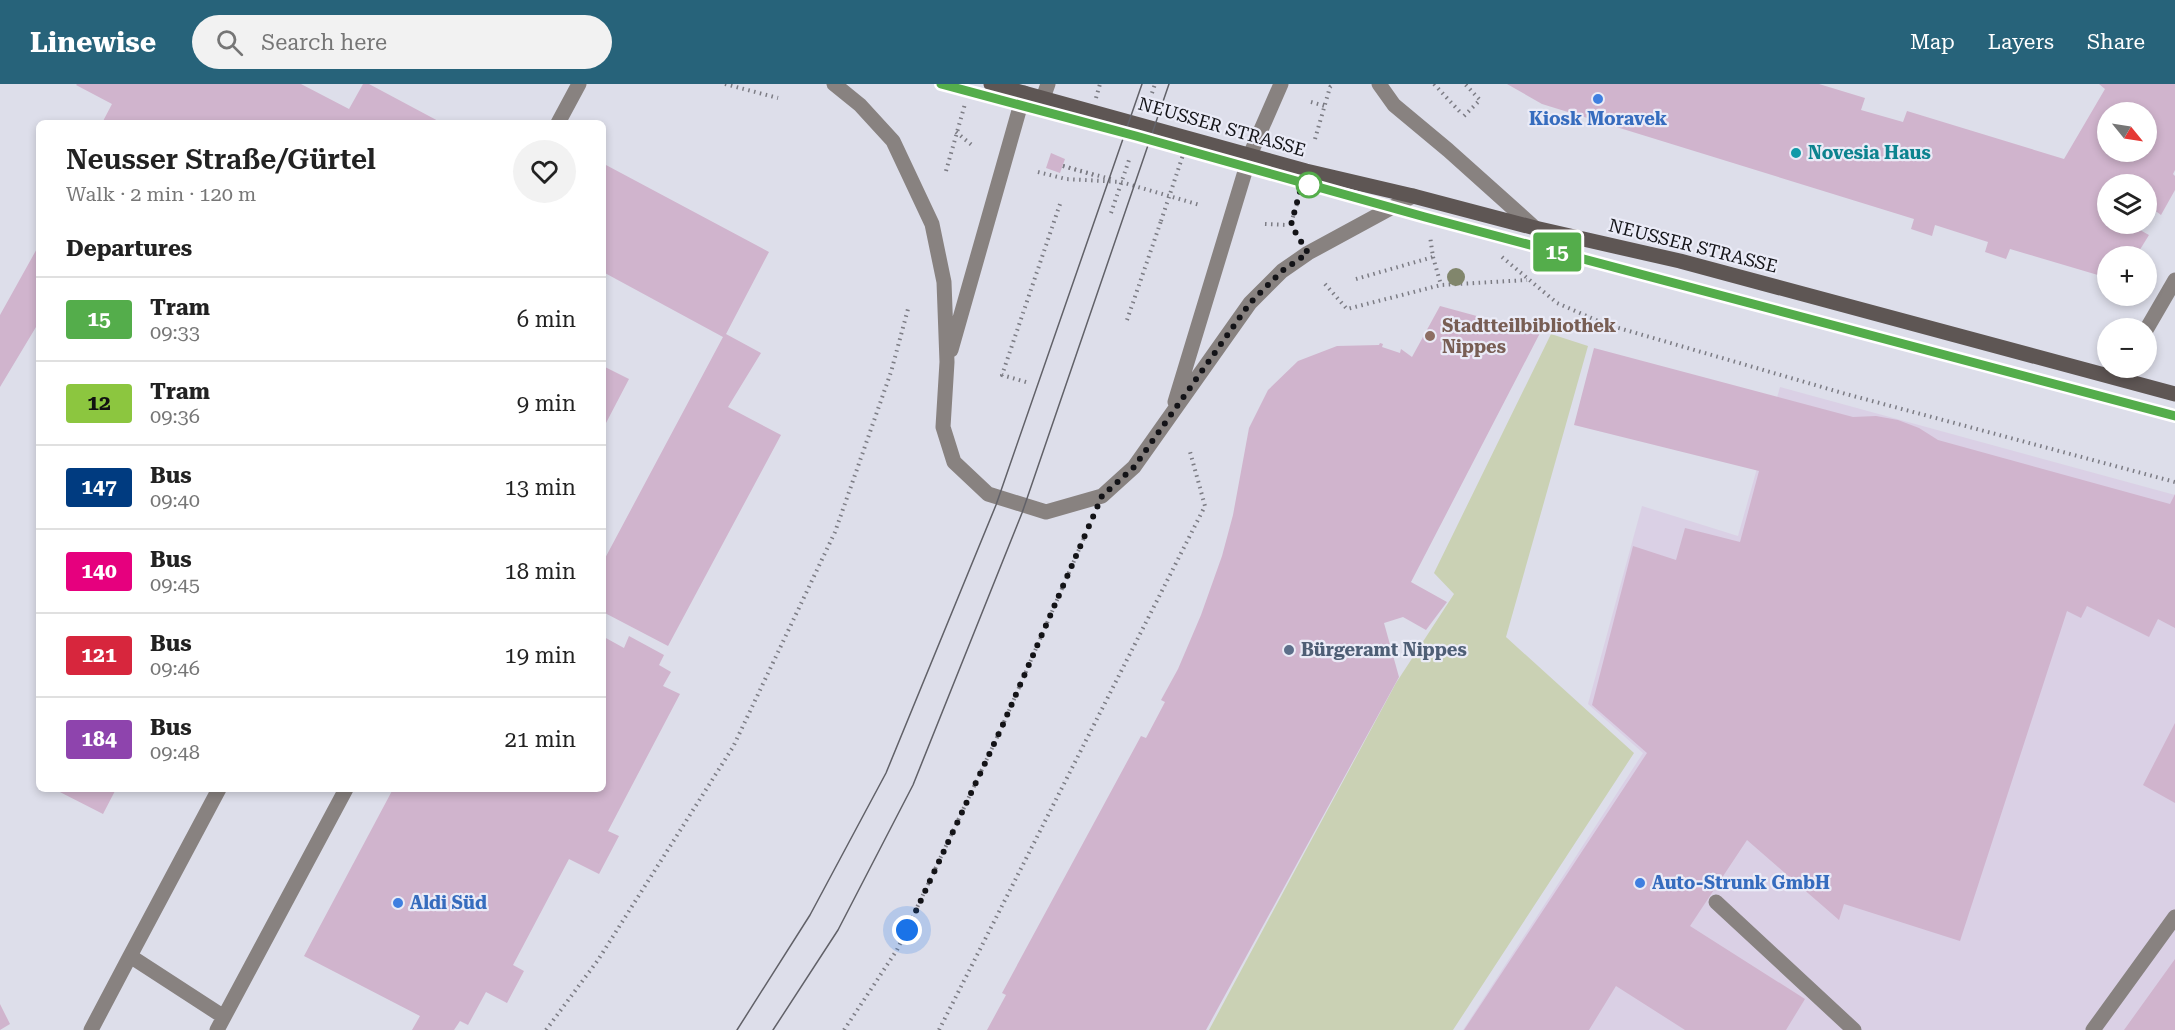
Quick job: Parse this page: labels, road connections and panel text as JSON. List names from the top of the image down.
{
  "streets": {
    "main road": ["NEUSSER STRASSE"]
  },
  "places": [
    "Kiosk Moravek",
    "Novesia Haus",
    "Stadtteilbibliothek Nippes",
    "Bürgeramt Nippes",
    "Auto-Strunk GmbH",
    "Aldi Süd"
  ],
  "lines": ["tram line 15"],
  "north": "bottom right",
  "page": {
    "header": "Linewise",
    "search": "Search here",
    "nav": ["Map", "Layers", "Share"],
    "on_map": "15",
    "map_buttons": ["+", "−"],
    "heading": [
      ["Neusser Straße/Gürtel", "Walk · 2 min · 120 m"],
      "Departures"
    ],
    "list": [
      {
        "mark": "15",
        "name": "Tram",
        "note": "09:33",
        "value": "6 min"
      },
      {
        "mark": "12",
        "name": "Tram",
        "note": "09:36",
        "value": "9 min"
      },
      {
        "mark": "147",
        "name": "Bus",
        "note": "09:40",
        "value": "13 min"
      },
      {
        "mark": "140",
        "name": "Bus",
        "note": "09:45",
        "value": "18 min"
      },
      {
        "mark": "121",
        "name": "Bus",
        "note": "09:46",
        "value": "19 min"
      },
      {
        "mark": "184",
        "name": "Bus",
        "note": "09:48",
        "value": "21 min"
      }
    ]
  }
}
